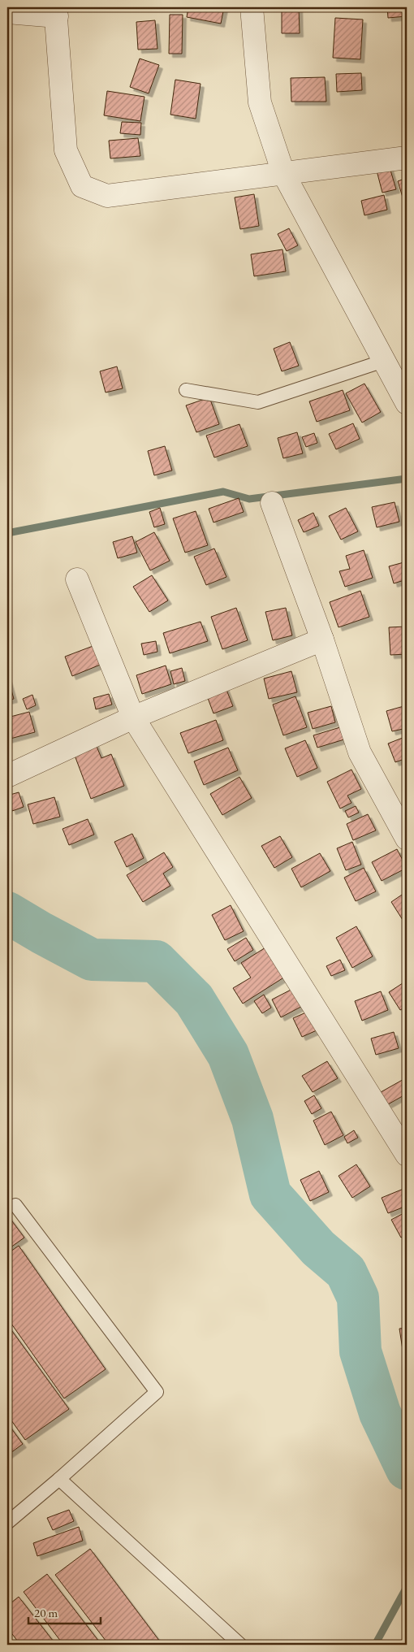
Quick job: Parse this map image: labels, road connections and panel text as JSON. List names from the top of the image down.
{
  "scale_bar": "20 m"
}
